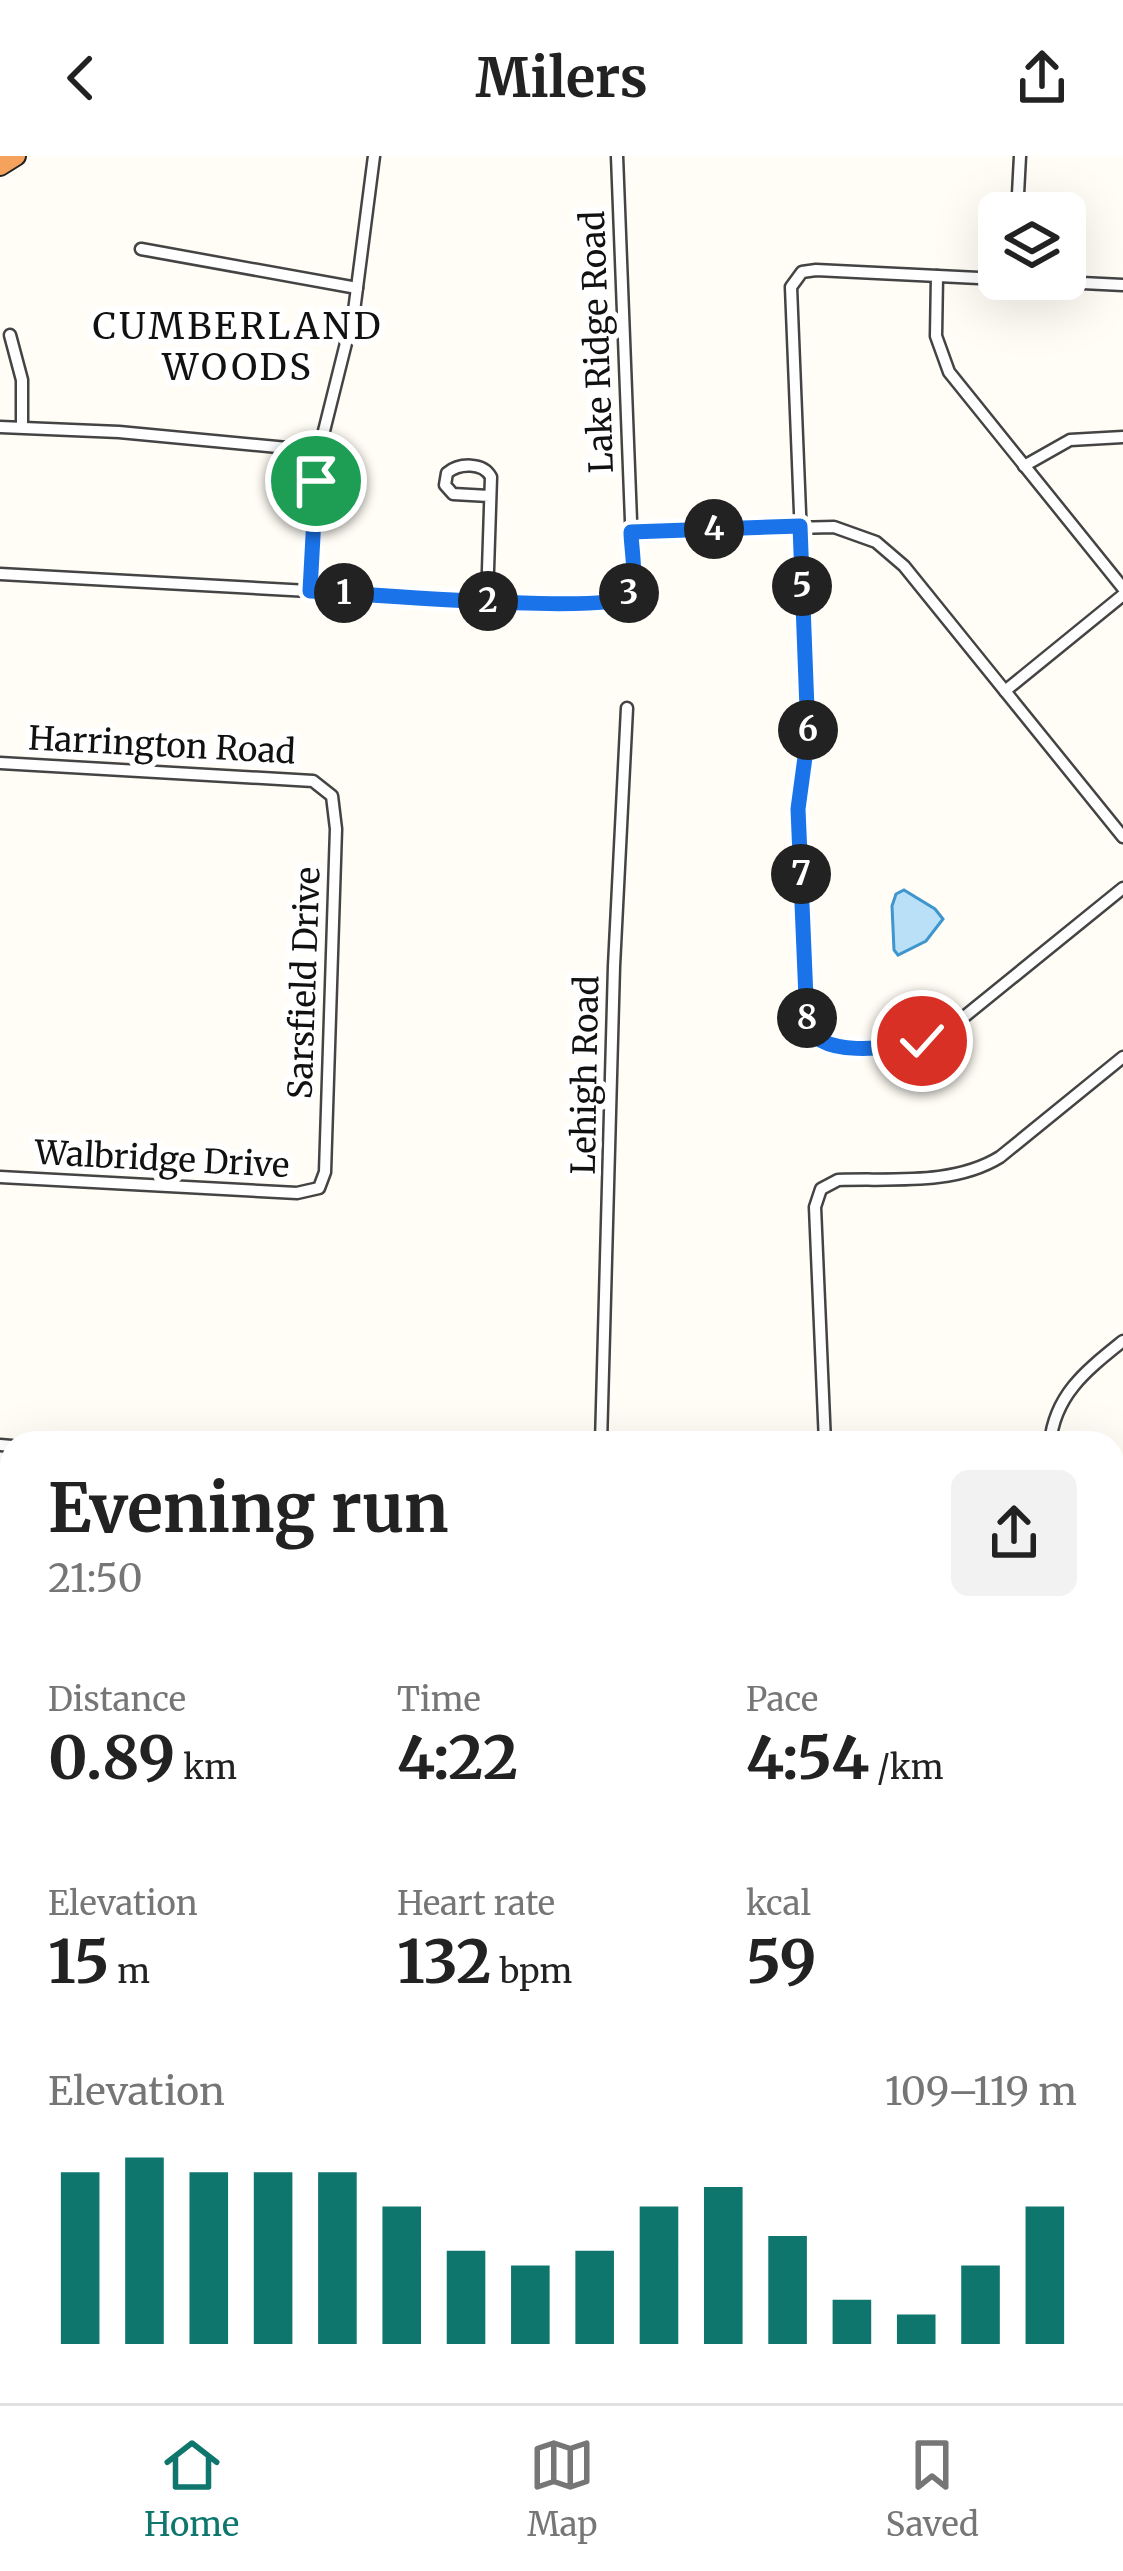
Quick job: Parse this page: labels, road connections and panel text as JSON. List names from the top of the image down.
{
  "streets": {
    "street": [
      "Lake Ridge Road",
      "Harrington Road",
      "Sarsfield Drive",
      "Lehigh Road",
      "Walbridge Drive"
    ]
  },
  "crossings": [
    ["Harrington Road", "Sarsfield Drive"],
    ["Sarsfield Drive", "Walbridge Drive"]
  ],
  "districts": ["CUMBERLAND WOODS"],
  "page": {
    "header": "Milers",
    "pins": [
      "4",
      "5",
      "1",
      "3",
      "2",
      "6",
      "7",
      "8"
    ],
    "heading": ["Evening run", "21:50"],
    "stats": [
      ["Distance", "0.89 km"],
      ["Time", "4:22"],
      ["Pace", "4:54 /km"],
      ["Elevation", "15 m"],
      ["Heart rate", "132 bpm"],
      ["kcal", "59"]
    ],
    "chart": ["Elevation", "109–119 m"],
    "tabs": ["Home", "Map", "Saved"]
  }
}
